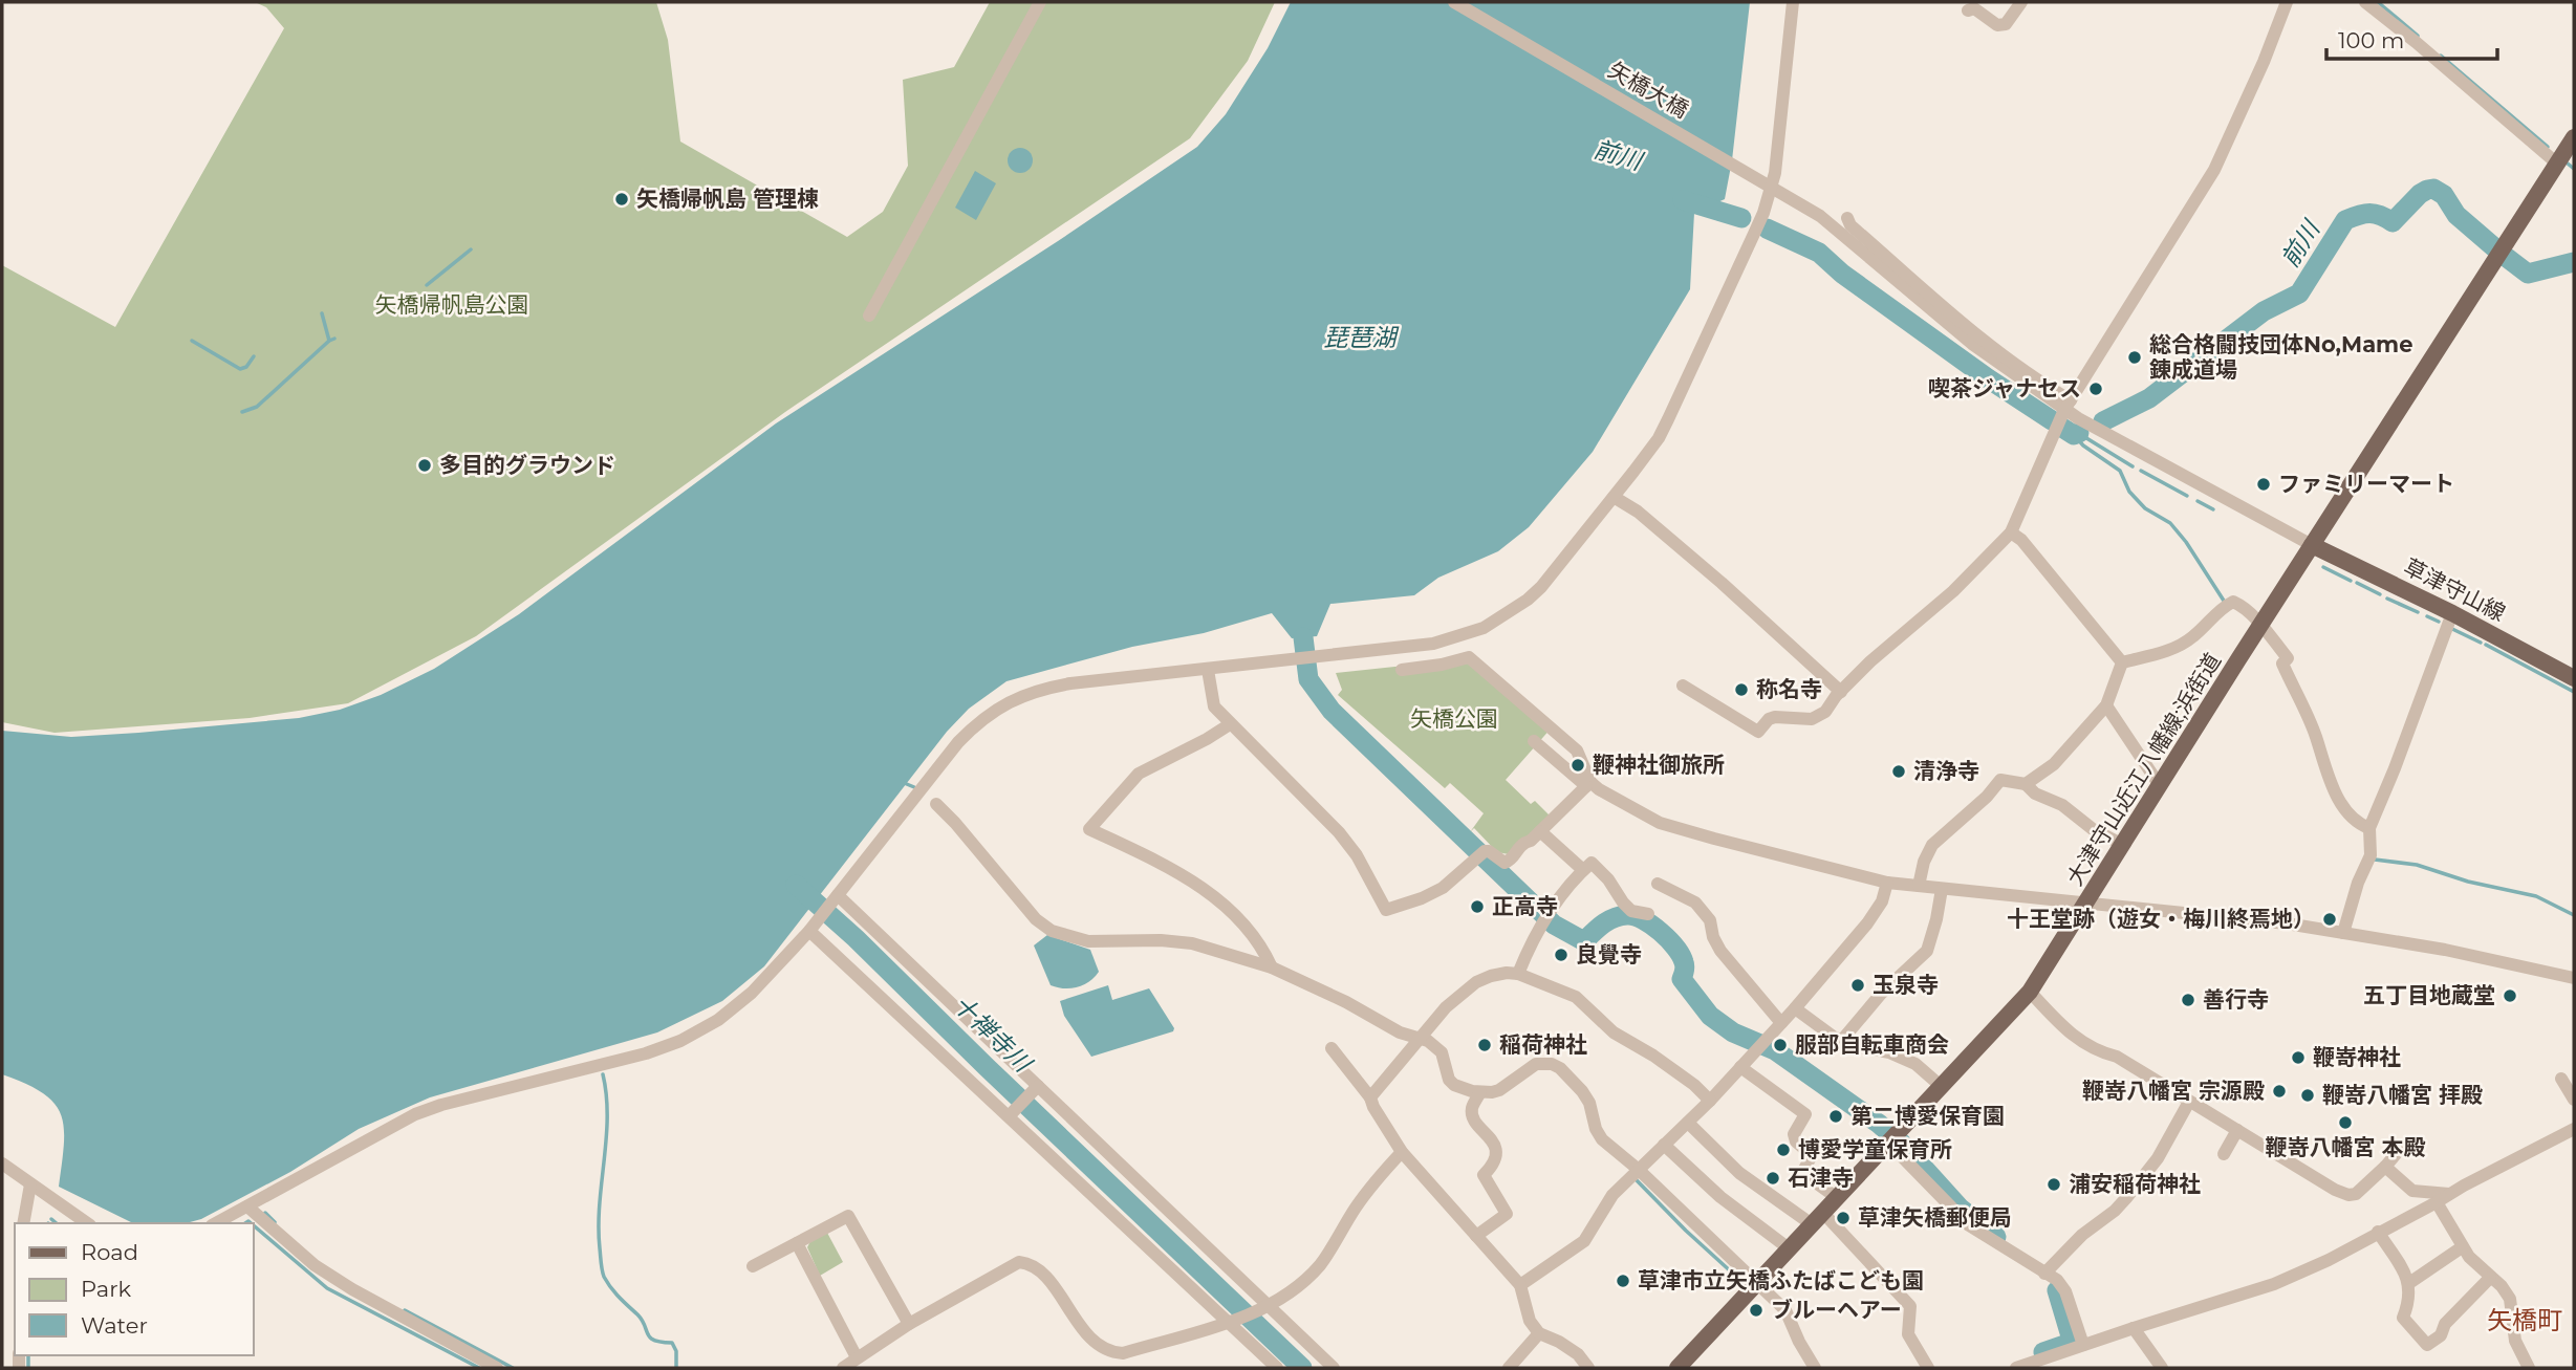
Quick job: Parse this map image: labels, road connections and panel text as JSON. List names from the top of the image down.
{
  "streets": {
    "main road": ["草津守山線", "大津守山近江八幡線;浜街道"],
    "street": ["矢橋大橋"]
  },
  "crossings": [
    ["草津守山線", "大津守山近江八幡線;浜街道"]
  ],
  "districts": ["矢橋町"],
  "water": ["前川", "琵琶湖", "十禅寺川"],
  "parks": ["矢橋帰帆島公園", "矢橋公園"],
  "places": [
    "矢橋帰帆島 管理棟",
    "総合格闘技団体No,Mame 錬成道場",
    "喫茶ジャナセス",
    "多目的グラウンド",
    "ファミリーマート",
    "称名寺",
    "鞭神社御旅所",
    "清浄寺",
    "正高寺",
    "十王堂跡（遊女・梅川終焉地）",
    "良覺寺",
    "玉泉寺",
    "五丁目地蔵堂",
    "善行寺",
    "稲荷神社",
    "服部自転車商会",
    "鞭嵜神社",
    "鞭嵜八幡宮 宗源殿",
    "鞭嵜八幡宮 拝殿",
    "第二博愛保育園",
    "鞭嵜八幡宮 本殿",
    "博愛学童保育所",
    "石津寺",
    "浦安稲荷神社",
    "草津矢橋郵便局",
    "草津市立矢橋ふたばこども園",
    "ブルーヘアー"
  ],
  "legend": ["Road", "Park", "Water"],
  "scale_bar": "100 m"
}
